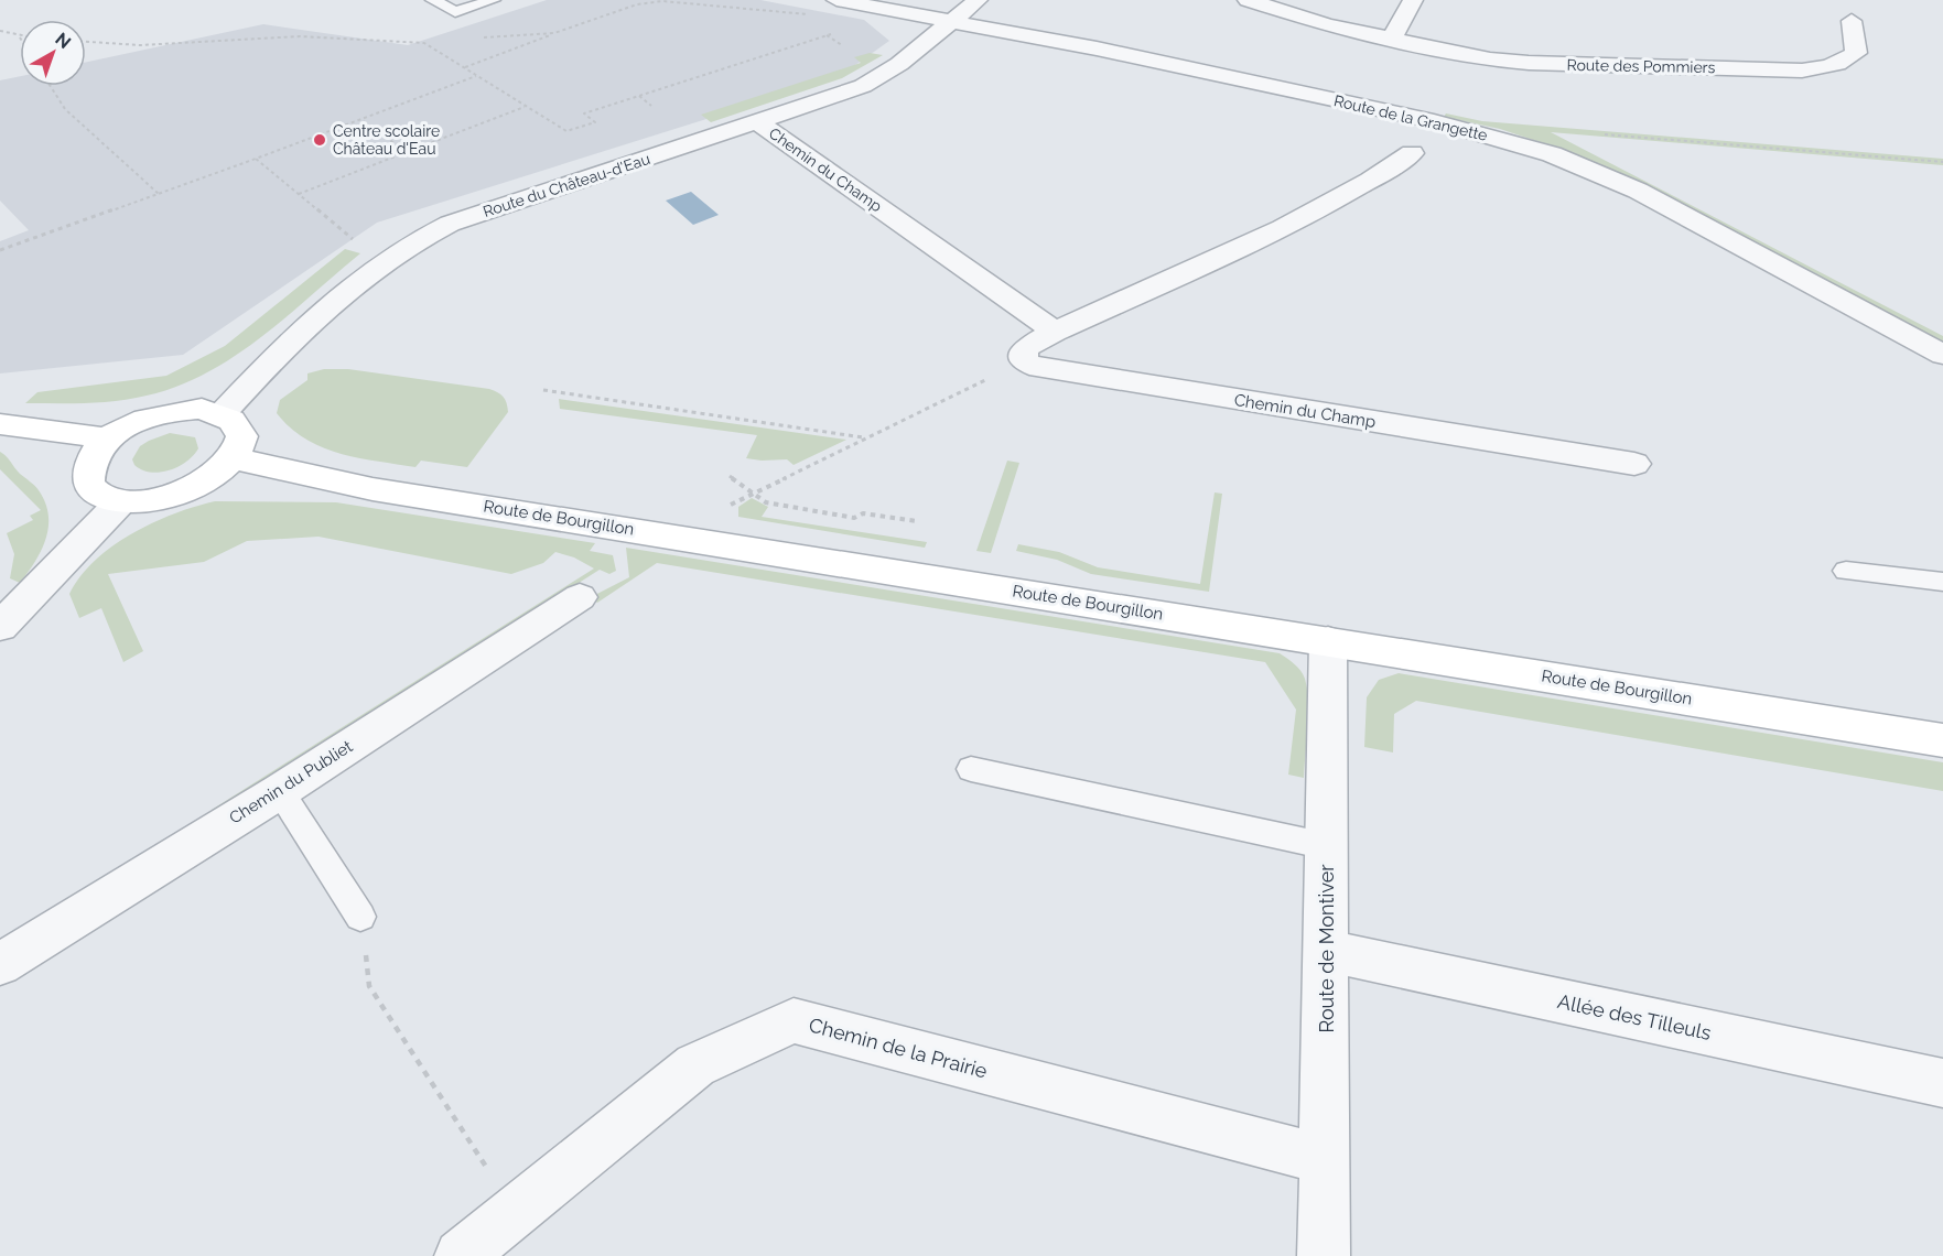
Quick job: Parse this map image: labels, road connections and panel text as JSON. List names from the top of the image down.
{
  "streets": {
    "main road": ["Route de Bourgillon"],
    "street": [
      "Route des Pommiers",
      "Route de la Grangette",
      "Chemin du Champ",
      "Route du Château-d'Eau",
      "Chemin du Publiet",
      "Route de Montiver",
      "Allée des Tilleuls",
      "Chemin de la Prairie"
    ]
  },
  "crossings": [
    ["Route de la Grangette", "Route du Château-d'Eau"],
    ["Chemin du Champ", "Route du Château-d'Eau"],
    ["Route de Bourgillon", "Route de Montiver"],
    ["Route de Montiver", "Allée des Tilleuls"],
    ["Route de Montiver", "Chemin de la Prairie"]
  ],
  "places": ["Centre scolaire Château d'Eau"],
  "north": "top right"
}
